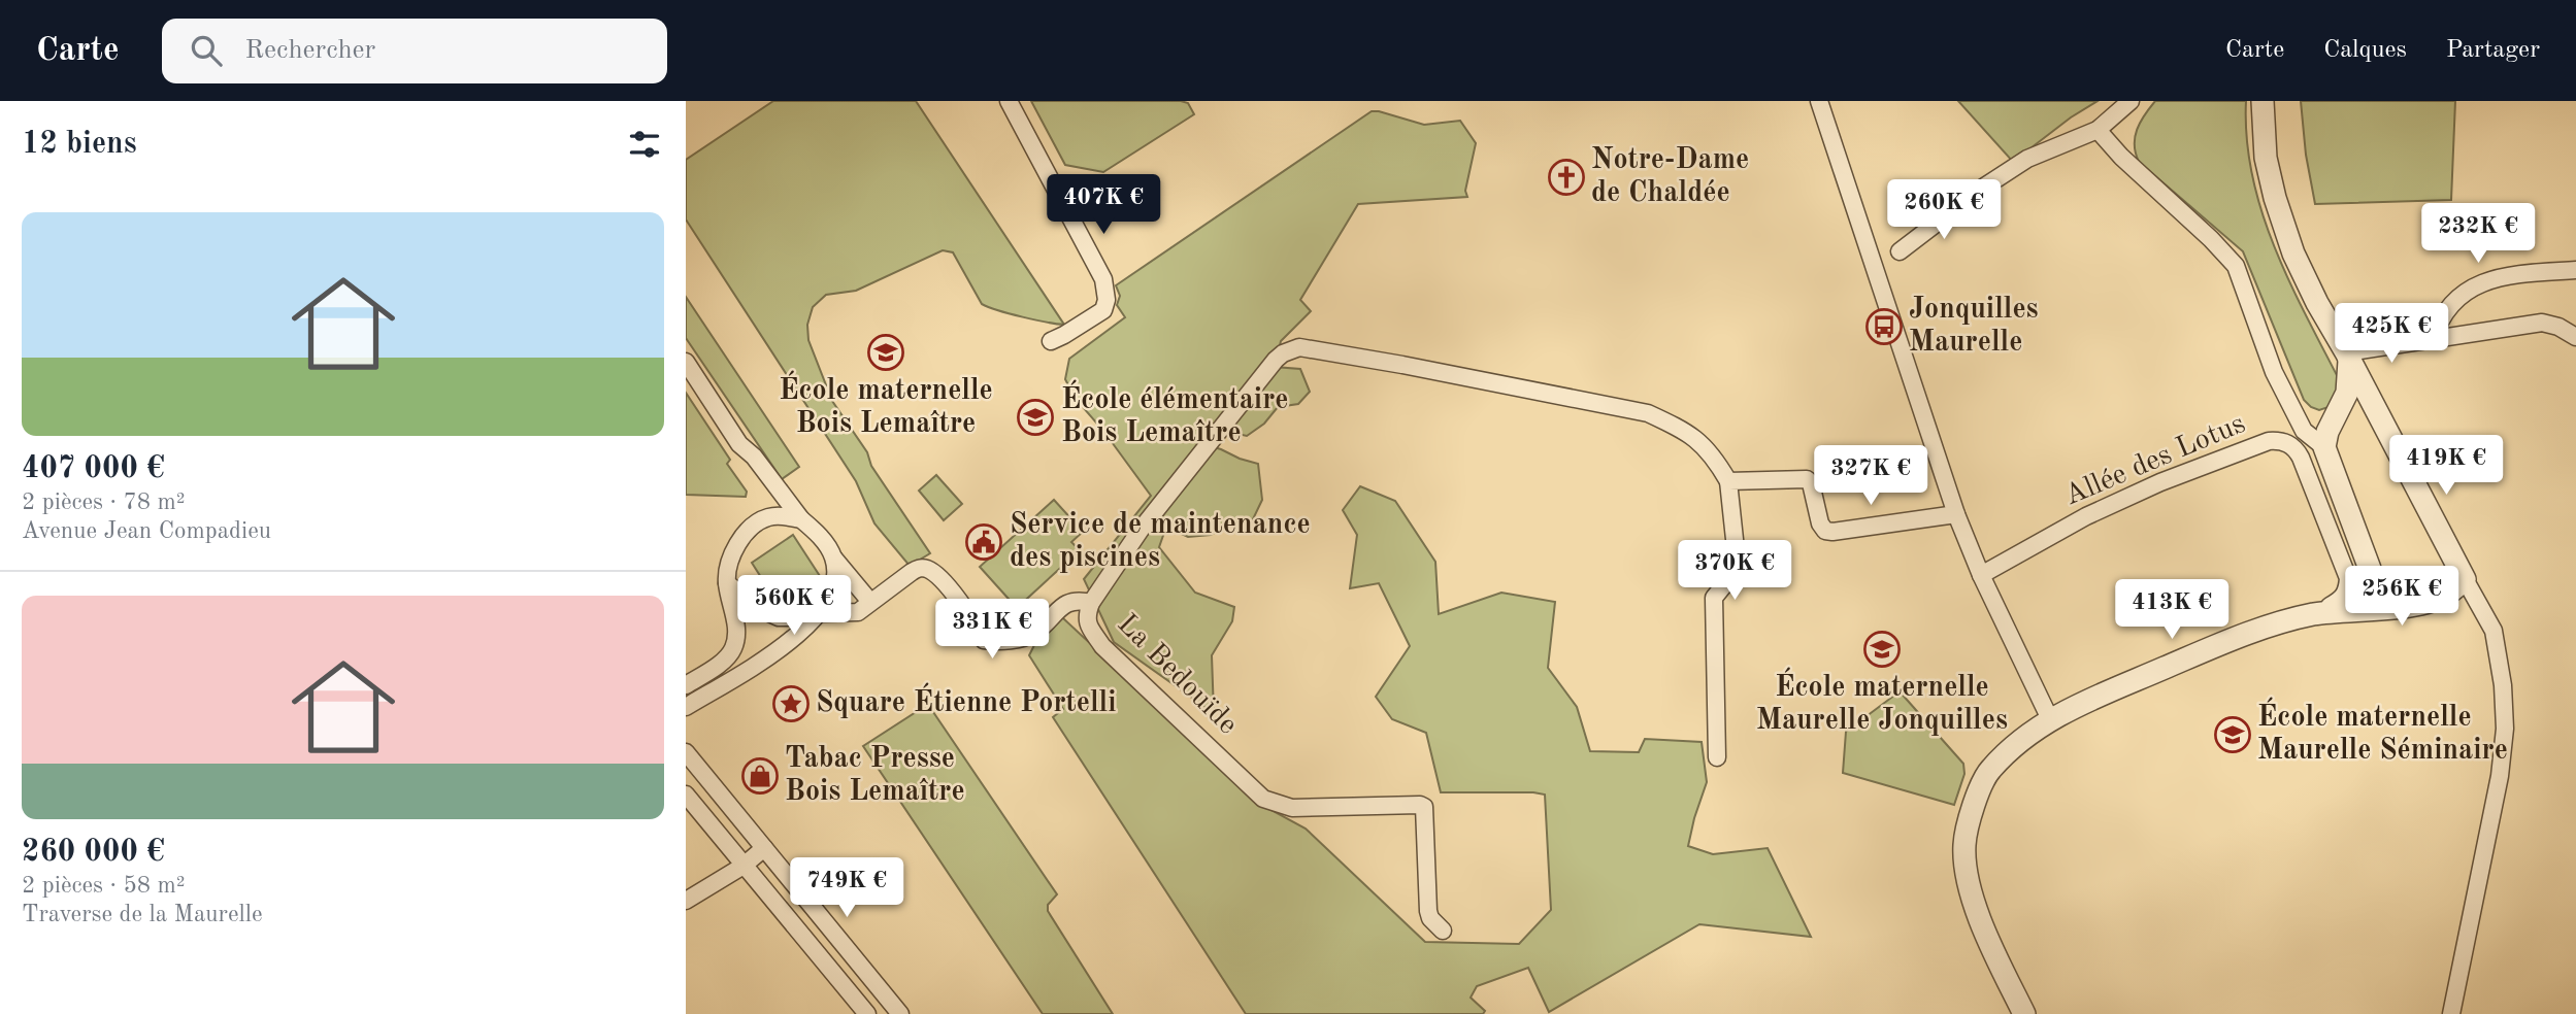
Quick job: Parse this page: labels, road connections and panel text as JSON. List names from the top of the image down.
{
  "streets": {
    "street": ["Allée des Lotus", "La Bedouïde"]
  },
  "places": {
    "church": ["Notre-Dame de Chaldée"],
    "bus stop": ["Jonquilles Maurelle"],
    "school or university": [
      "École maternelle Bois Lemaître",
      "École élémentaire Bois Lemaître",
      "École maternelle Maurelle Jonquilles",
      "École maternelle Maurelle Séminaire"
    ],
    "public building": ["Service de maintenance des piscines"],
    "place": ["Square Étienne Portelli"],
    "shop": ["Tabac Presse Bois Lemaître"]
  },
  "page": {
    "header": "Carte",
    "search": "Rechercher",
    "nav": ["Carte", "Calques", "Partager"],
    "heading": "12 biens",
    "price": [
      "407K €",
      "260K €",
      "232K €",
      "425K €",
      "419K €",
      "327K €",
      "370K €",
      "256K €",
      "560K €",
      "413K €",
      "331K €",
      "749K €"
    ],
    "list": [
      {
        "name": "407 000 €",
        "note": "2 pièces · 78 m² · Avenue Jean Compadieu"
      },
      {
        "name": "260 000 €",
        "note": "2 pièces · 58 m² · Traverse de la Maurelle"
      }
    ]
  }
}
